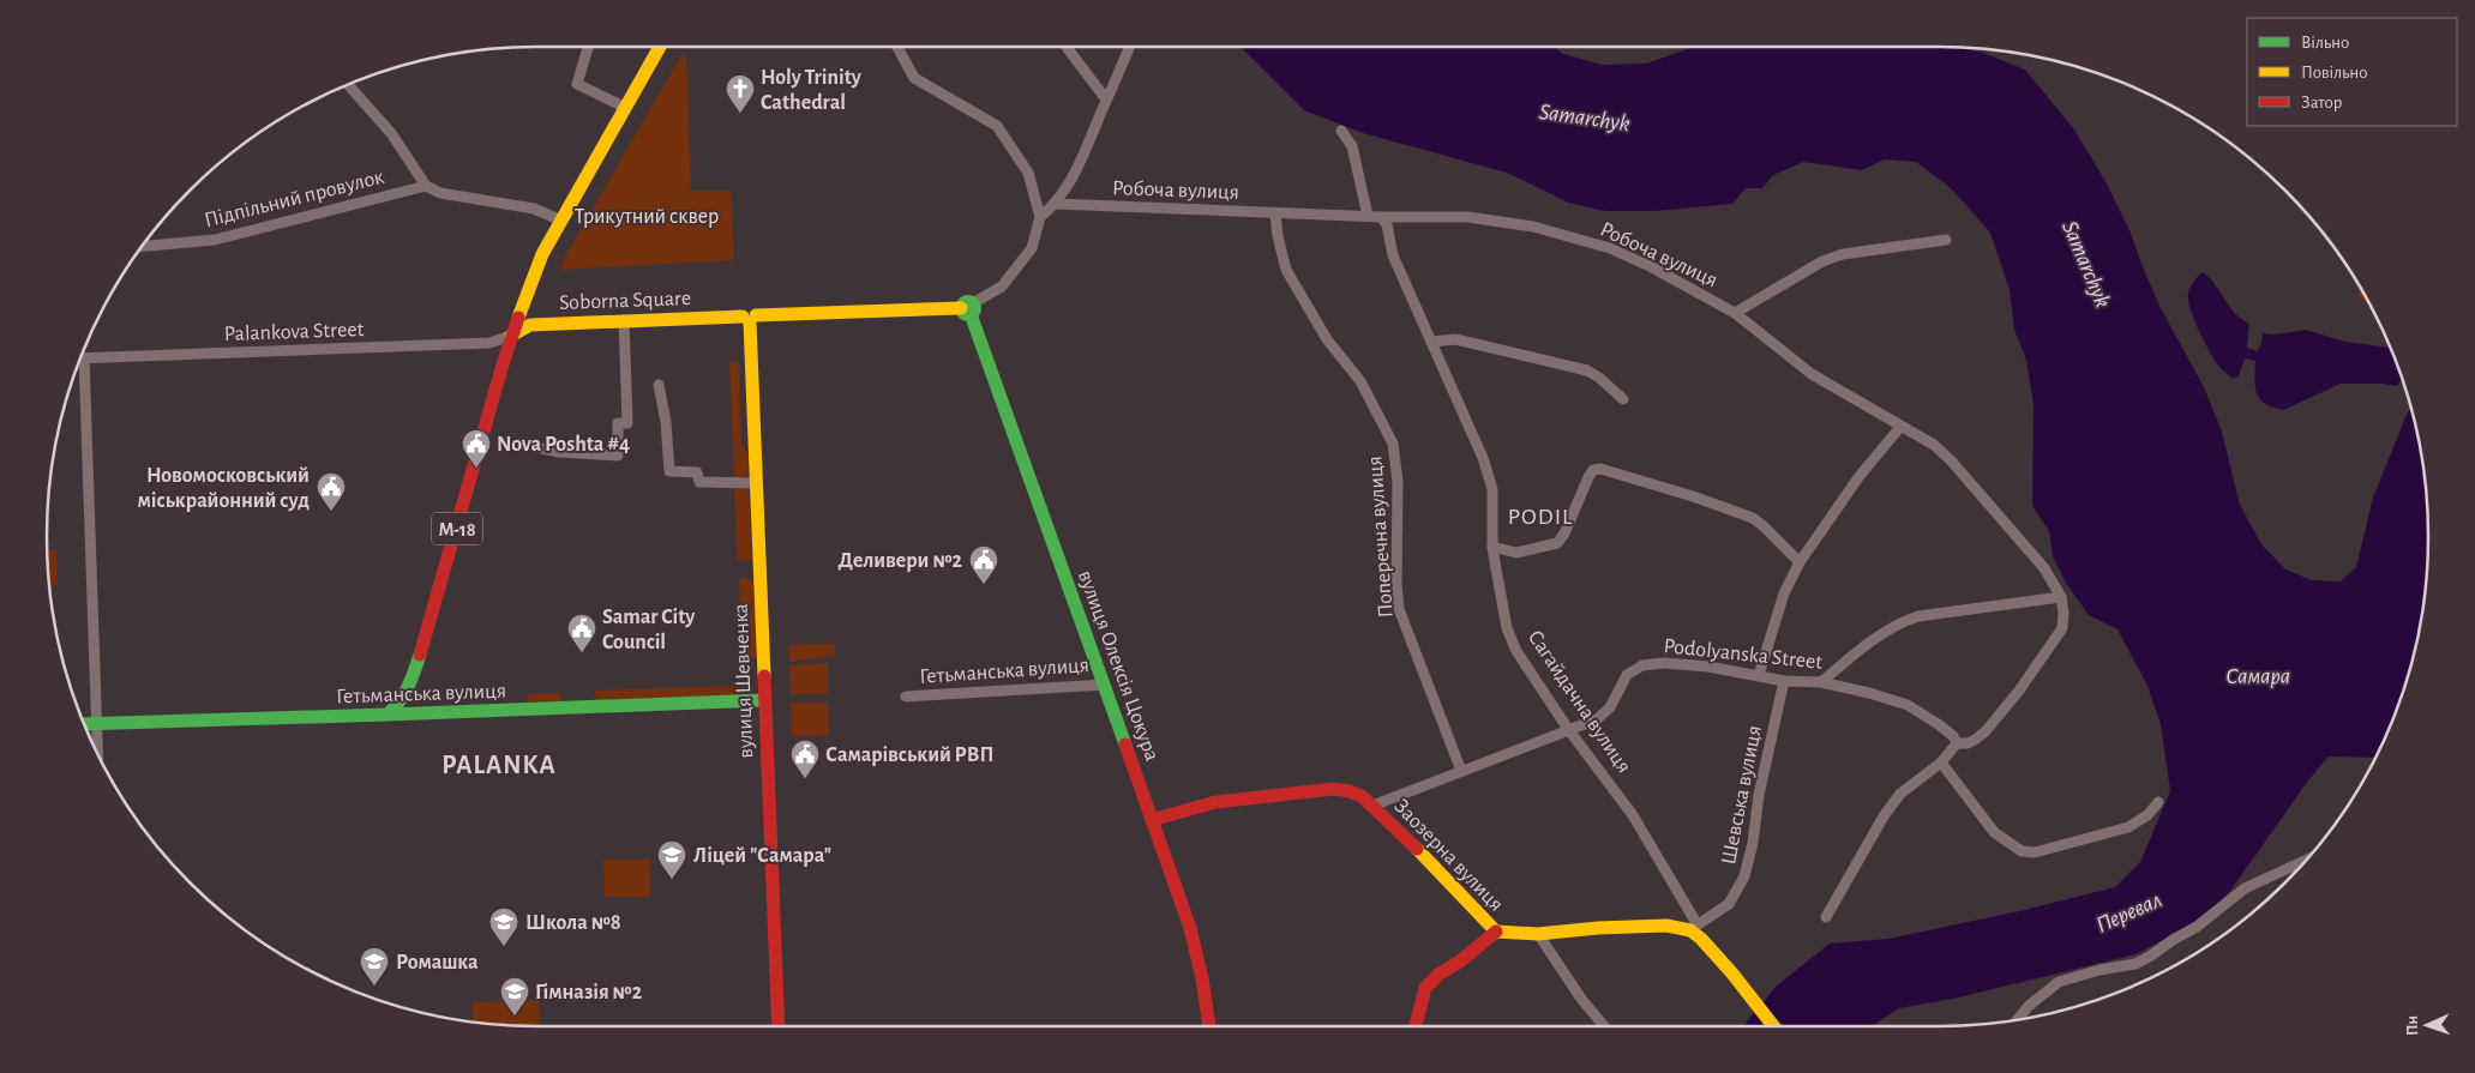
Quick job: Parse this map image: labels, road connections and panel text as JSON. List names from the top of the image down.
{
  "streets": {
    "main road": [
      "Soborna Square",
      "М-18",
      "вулиця Олексія Цокура",
      "Гетьманська вулиця",
      "вулиця Шевченка",
      "Сагайдачна вулиця",
      "Заозерна вулиця"
    ],
    "street": [
      "Робоча вулиця",
      "Підпільний провулок",
      "Palankova Street",
      "Поперечна вулиця",
      "Podolyanska Street",
      "Шевська вулиця"
    ]
  },
  "crossings": [
    ["Робоча вулиця", "Поперечна вулиця"],
    ["Робоча вулиця", "Сагайдачна вулиця"],
    ["Soborna Square", "Palankova Street"],
    ["Soborna Square", "М-18"],
    ["Soborna Square", "вулиця Олексія Цокура"],
    ["Soborna Square", "вулиця Шевченка"],
    ["Palankova Street", "М-18"],
    ["М-18", "Гетьманська вулиця"],
    ["Поперечна вулиця", "Podolyanska Street"],
    ["Podolyanska Street", "Сагайдачна вулиця"],
    ["Podolyanska Street", "Шевська вулиця"],
    ["Podolyanska Street", "Заозерна вулиця"],
    ["вулиця Олексія Цокура", "Гетьманська вулиця"],
    ["Гетьманська вулиця", "вулиця Шевченка"],
    ["Сагайдачна вулиця", "Шевська вулиця"]
  ],
  "districts": ["PODIL", "PALANKA"],
  "water": ["Samarchyk", "Самара", "Перевал"],
  "parks": ["Трикутний сквер"],
  "places": {
    "church": ["Holy Trinity Cathedral"],
    "public building": [
      "Nova Poshta #4",
      "Новомосковський міськрайонний суд",
      "Деливери №2",
      "Samar City Council",
      "Самарівський РВП"
    ],
    "school or university": [
      "Ліцей \"Самара\"",
      "Школа №8",
      "Ромашка",
      "Гімназія №2"
    ]
  },
  "legend": ["Вільно", "Повільно", "Затор"],
  "north": "left"
}
